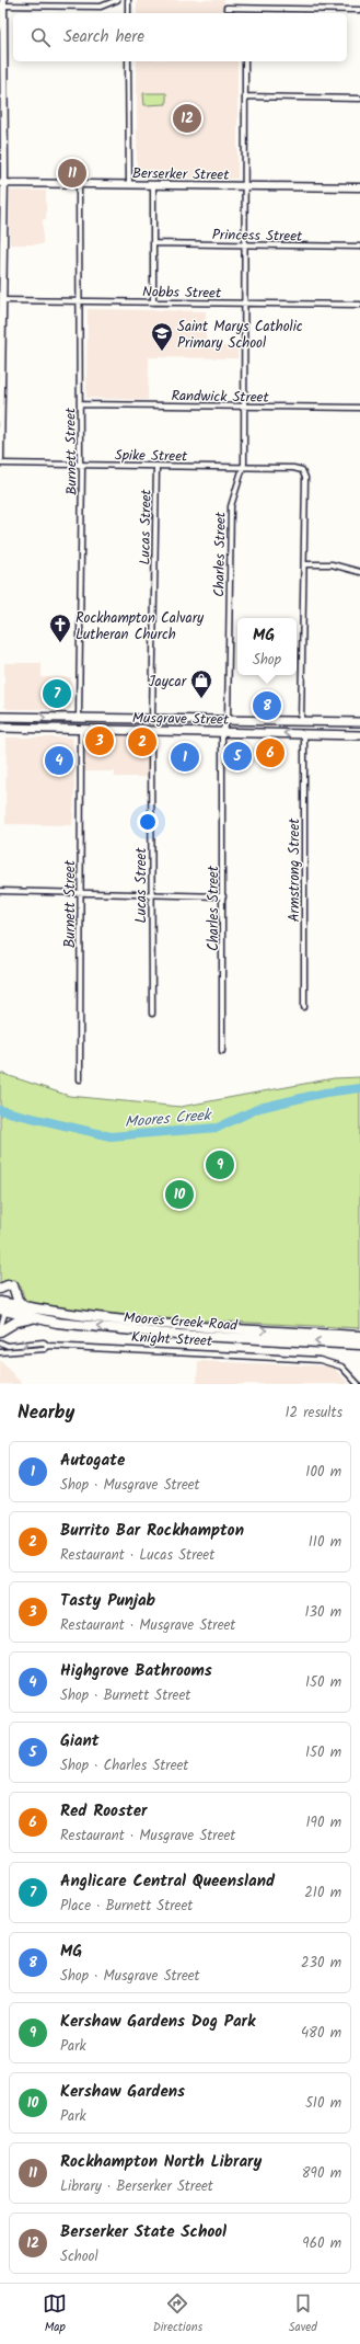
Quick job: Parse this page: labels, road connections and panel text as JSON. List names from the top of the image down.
{
  "streets": {
    "highway": ["Moores Creek Road"],
    "main road": ["Musgrave Street"],
    "street": [
      "Berserker Street",
      "Princess Street",
      "Nobbs Street",
      "Randwick Street",
      "Burnett Street",
      "Spike Street",
      "Lucas Street",
      "Charles Street",
      "Armstrong Street",
      "Knight Street"
    ]
  },
  "crossings": [
    ["Berserker Street", "Burnett Street"],
    ["Berserker Street", "Charles Street"],
    ["Princess Street", "Charles Street"],
    ["Nobbs Street", "Burnett Street"],
    ["Nobbs Street", "Charles Street"],
    ["Randwick Street", "Burnett Street"],
    ["Randwick Street", "Charles Street"],
    ["Burnett Street", "Spike Street"],
    ["Burnett Street", "Musgrave Street"],
    ["Spike Street", "Lucas Street"],
    ["Spike Street", "Charles Street"],
    ["Lucas Street", "Musgrave Street"],
    ["Charles Street", "Musgrave Street"],
    ["Musgrave Street", "Armstrong Street"]
  ],
  "water": ["Moores Creek"],
  "places": {
    "school or university": ["Saint Marys Catholic Primary School"],
    "church": ["Rockhampton Calvary Lutheran Church"],
    "shop": ["Jaycar"]
  },
  "page": {
    "search": "Search here",
    "pins": [
      "12",
      "11",
      "7",
      "8",
      "3",
      "2",
      "6",
      "5",
      "1",
      "4",
      "9",
      "10"
    ],
    "popup": ["MG", "Shop"],
    "heading": ["Nearby", "12 results"],
    "list": [
      {
        "mark": "1",
        "name": "Autogate",
        "note": "Shop · Musgrave Street",
        "value": "100 m"
      },
      {
        "mark": "2",
        "name": "Burrito Bar Rockhampton",
        "note": "Restaurant · Lucas Street",
        "value": "110 m"
      },
      {
        "mark": "3",
        "name": "Tasty Punjab",
        "note": "Restaurant · Musgrave Street",
        "value": "130 m"
      },
      {
        "mark": "4",
        "name": "Highgrove Bathrooms",
        "note": "Shop · Burnett Street",
        "value": "150 m"
      },
      {
        "mark": "5",
        "name": "Giant",
        "note": "Shop · Charles Street",
        "value": "150 m"
      },
      {
        "mark": "6",
        "name": "Red Rooster",
        "note": "Restaurant · Musgrave Street",
        "value": "190 m"
      },
      {
        "mark": "7",
        "name": "Anglicare Central Queensland",
        "note": "Place · Burnett Street",
        "value": "210 m"
      },
      {
        "mark": "8",
        "name": "MG",
        "note": "Shop · Musgrave Street",
        "value": "230 m"
      },
      {
        "mark": "9",
        "name": "Kershaw Gardens Dog Park",
        "note": "Park",
        "value": "480 m"
      },
      {
        "mark": "10",
        "name": "Kershaw Gardens",
        "note": "Park",
        "value": "510 m"
      },
      {
        "mark": "11",
        "name": "Rockhampton North Library",
        "note": "Library · Berserker Street",
        "value": "890 m"
      },
      {
        "mark": "12",
        "name": "Berserker State School",
        "note": "School",
        "value": "960 m"
      }
    ],
    "nav": ["Map", "Directions", "Saved"]
  }
}
